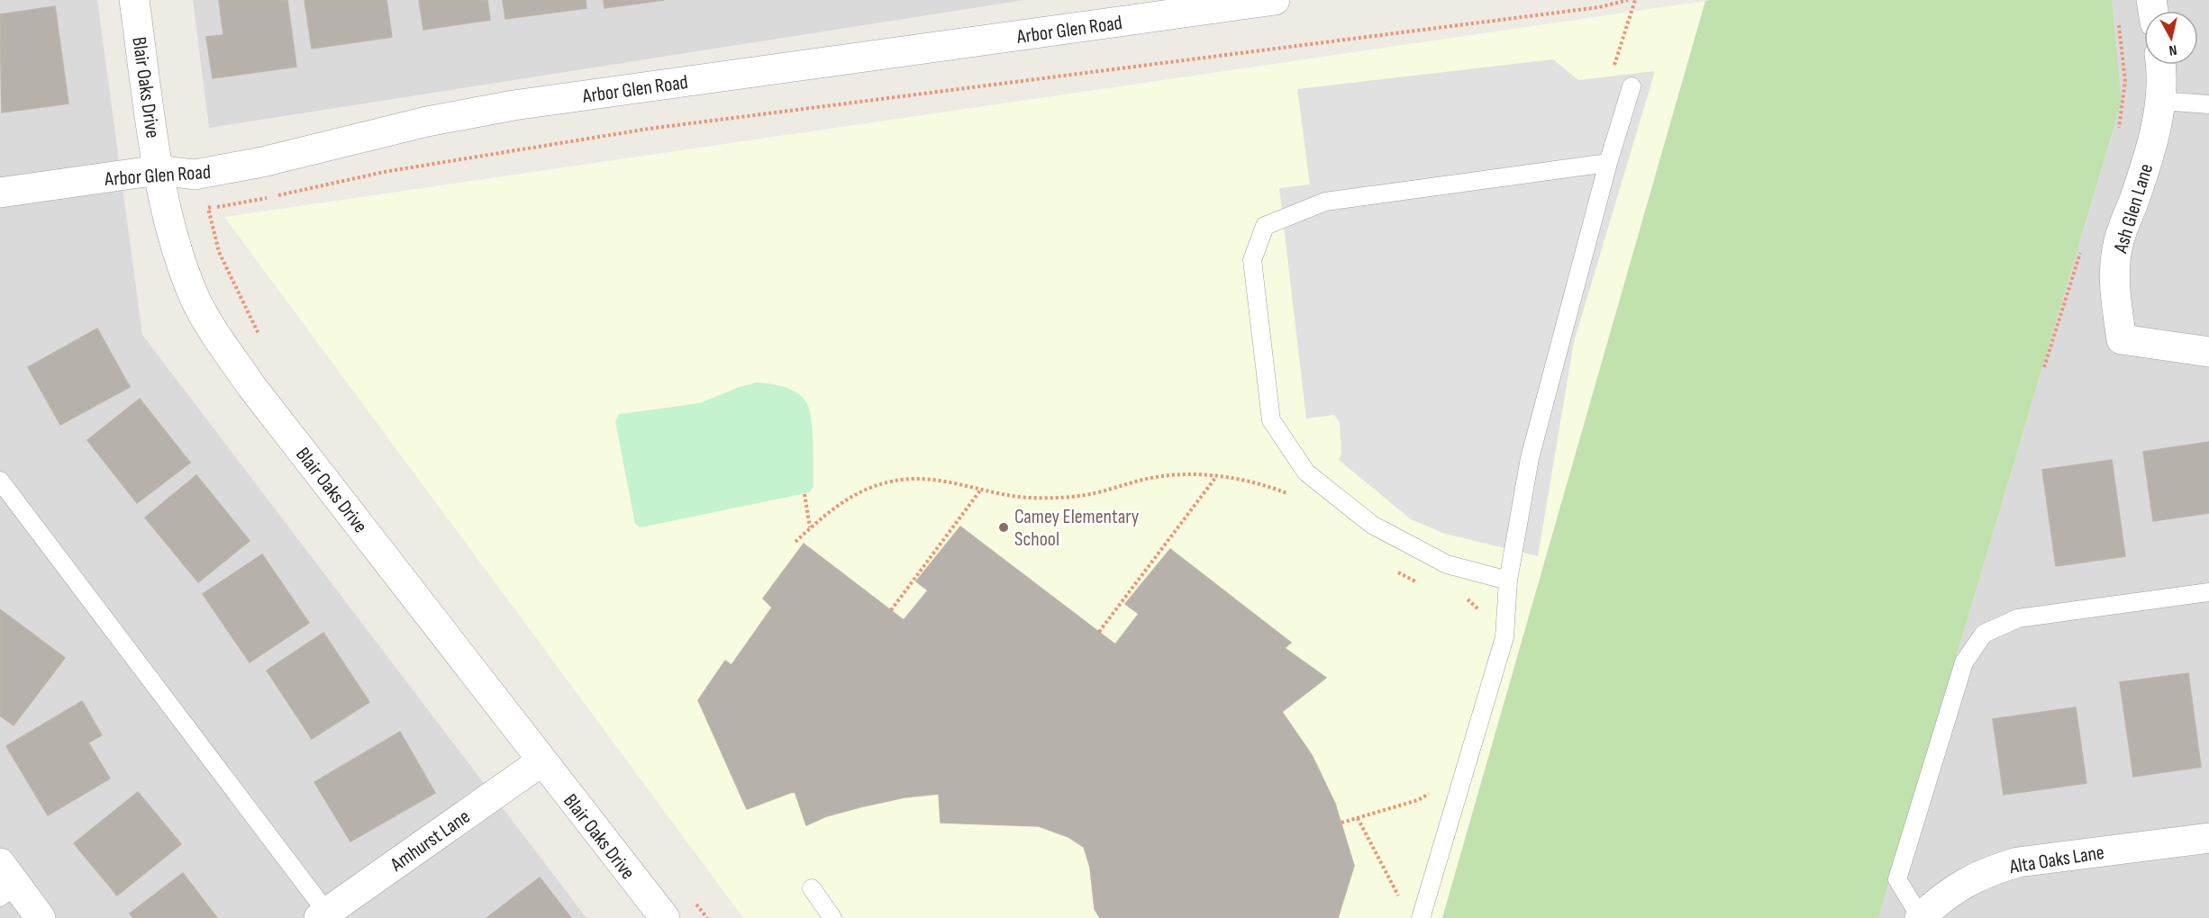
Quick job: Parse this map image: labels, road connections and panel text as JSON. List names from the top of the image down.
{
  "streets": {
    "street": [
      "Arbor Glen Road",
      "Blair Oaks Drive",
      "Ash Glen Lane",
      "Amhurst Lane",
      "Alta Oaks Lane"
    ]
  },
  "crossings": [
    ["Arbor Glen Road", "Blair Oaks Drive"],
    ["Blair Oaks Drive", "Amhurst Lane"]
  ],
  "places": ["Camey Elementary School"],
  "north": "bottom"
}
